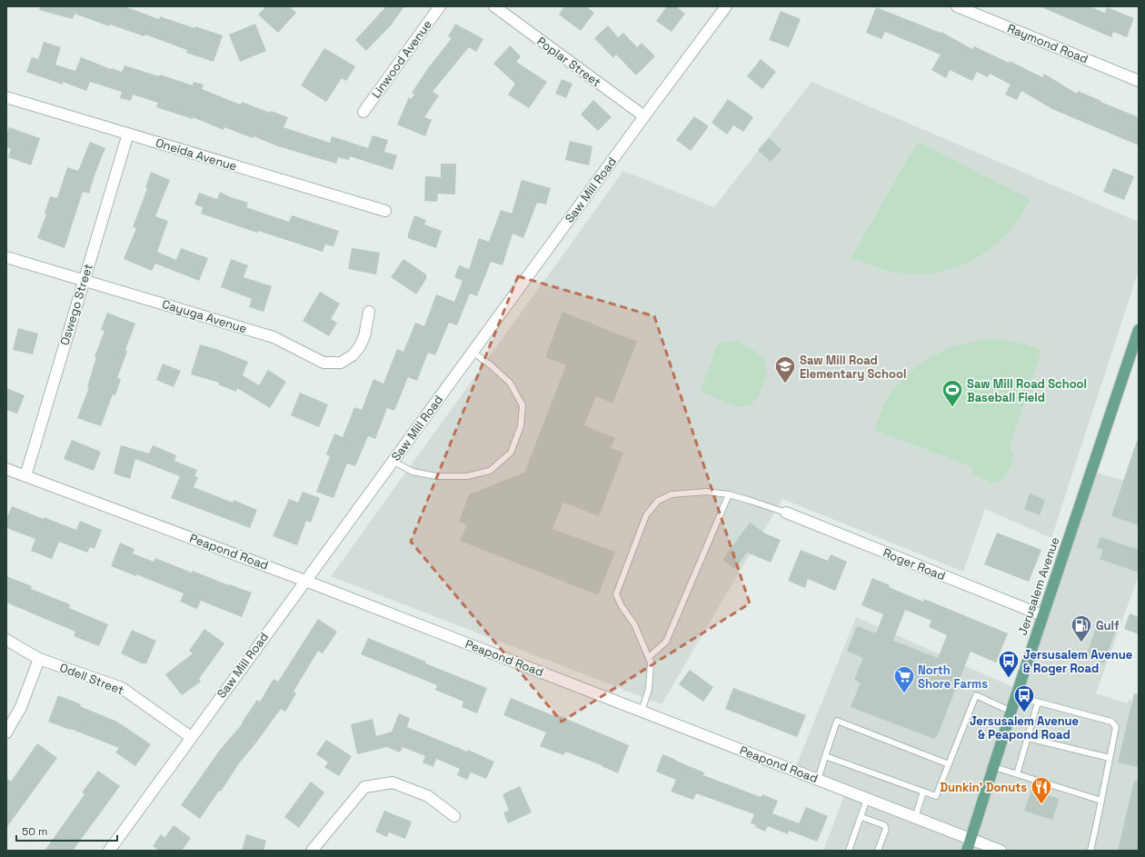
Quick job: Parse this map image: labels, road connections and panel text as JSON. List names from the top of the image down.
{
  "streets": {
    "main road": ["Jerusalem Avenue"],
    "street": [
      "Raymond Road",
      "Linwood Avenue",
      "Poplar Street",
      "Oneida Avenue",
      "Saw Mill Road",
      "Oswego Street",
      "Cayuga Avenue",
      "Peapond Road",
      "Roger Road",
      "Odell Street"
    ]
  },
  "crossings": [
    ["Poplar Street", "Saw Mill Road"],
    ["Oneida Avenue", "Oswego Street"],
    ["Saw Mill Road", "Peapond Road"],
    ["Saw Mill Road", "Odell Street"],
    ["Oswego Street", "Cayuga Avenue"],
    ["Oswego Street", "Peapond Road"],
    ["Peapond Road", "Jerusalem Avenue"],
    ["Roger Road", "Jerusalem Avenue"]
  ],
  "places": {
    "school or university": ["Saw Mill Road Elementary School"],
    "sports": ["Saw Mill Road School Baseball Field"],
    "fuel station": ["Gulf"],
    "bus stop": ["Jersusalem Avenue & Roger Road", "Jersusalem Avenue & Peapond Road"],
    "supermarket": ["North Shore Farms"],
    "restaurant": ["Dunkin' Donuts"]
  },
  "scale_bar": "50 m"
}
